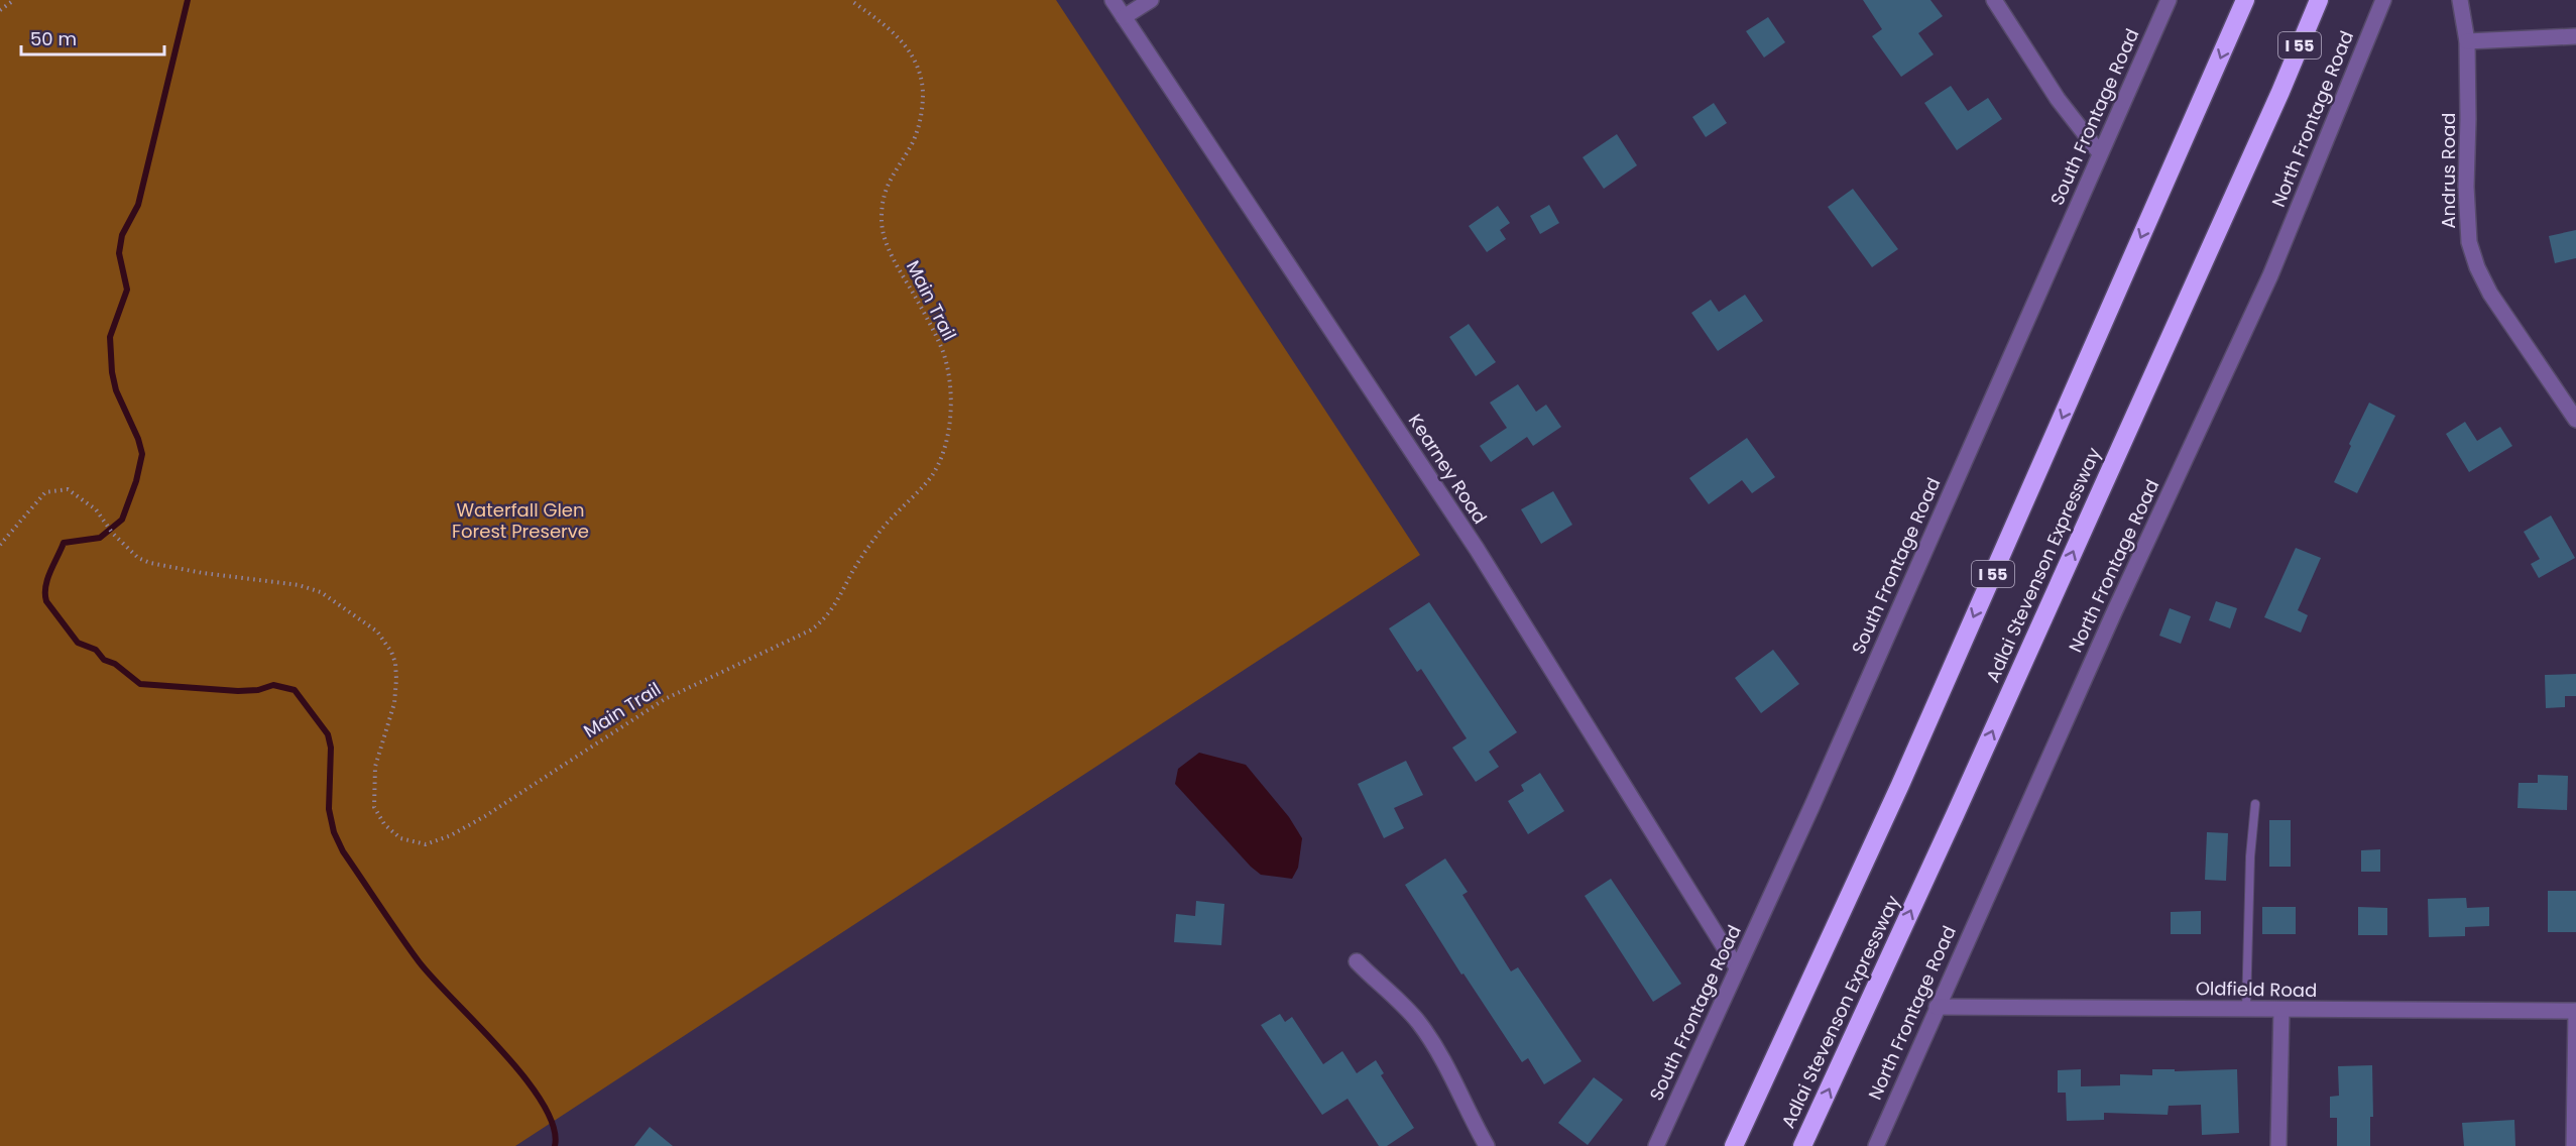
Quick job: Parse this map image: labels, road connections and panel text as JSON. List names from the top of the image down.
{
  "streets": {
    "highway": ["I 55", "Adlai Stevenson Expressway"],
    "street": [
      "South Frontage Road",
      "North Frontage Road",
      "Andrus Road",
      "Kearney Road",
      "Oldfield Road"
    ],
    "path": ["Main Trail"]
  },
  "crossings": [
    ["South Frontage Road", "Kearney Road"],
    ["North Frontage Road", "Oldfield Road"]
  ],
  "parks": ["Waterfall Glen Forest Preserve"],
  "scale_bar": "50 m"
}
